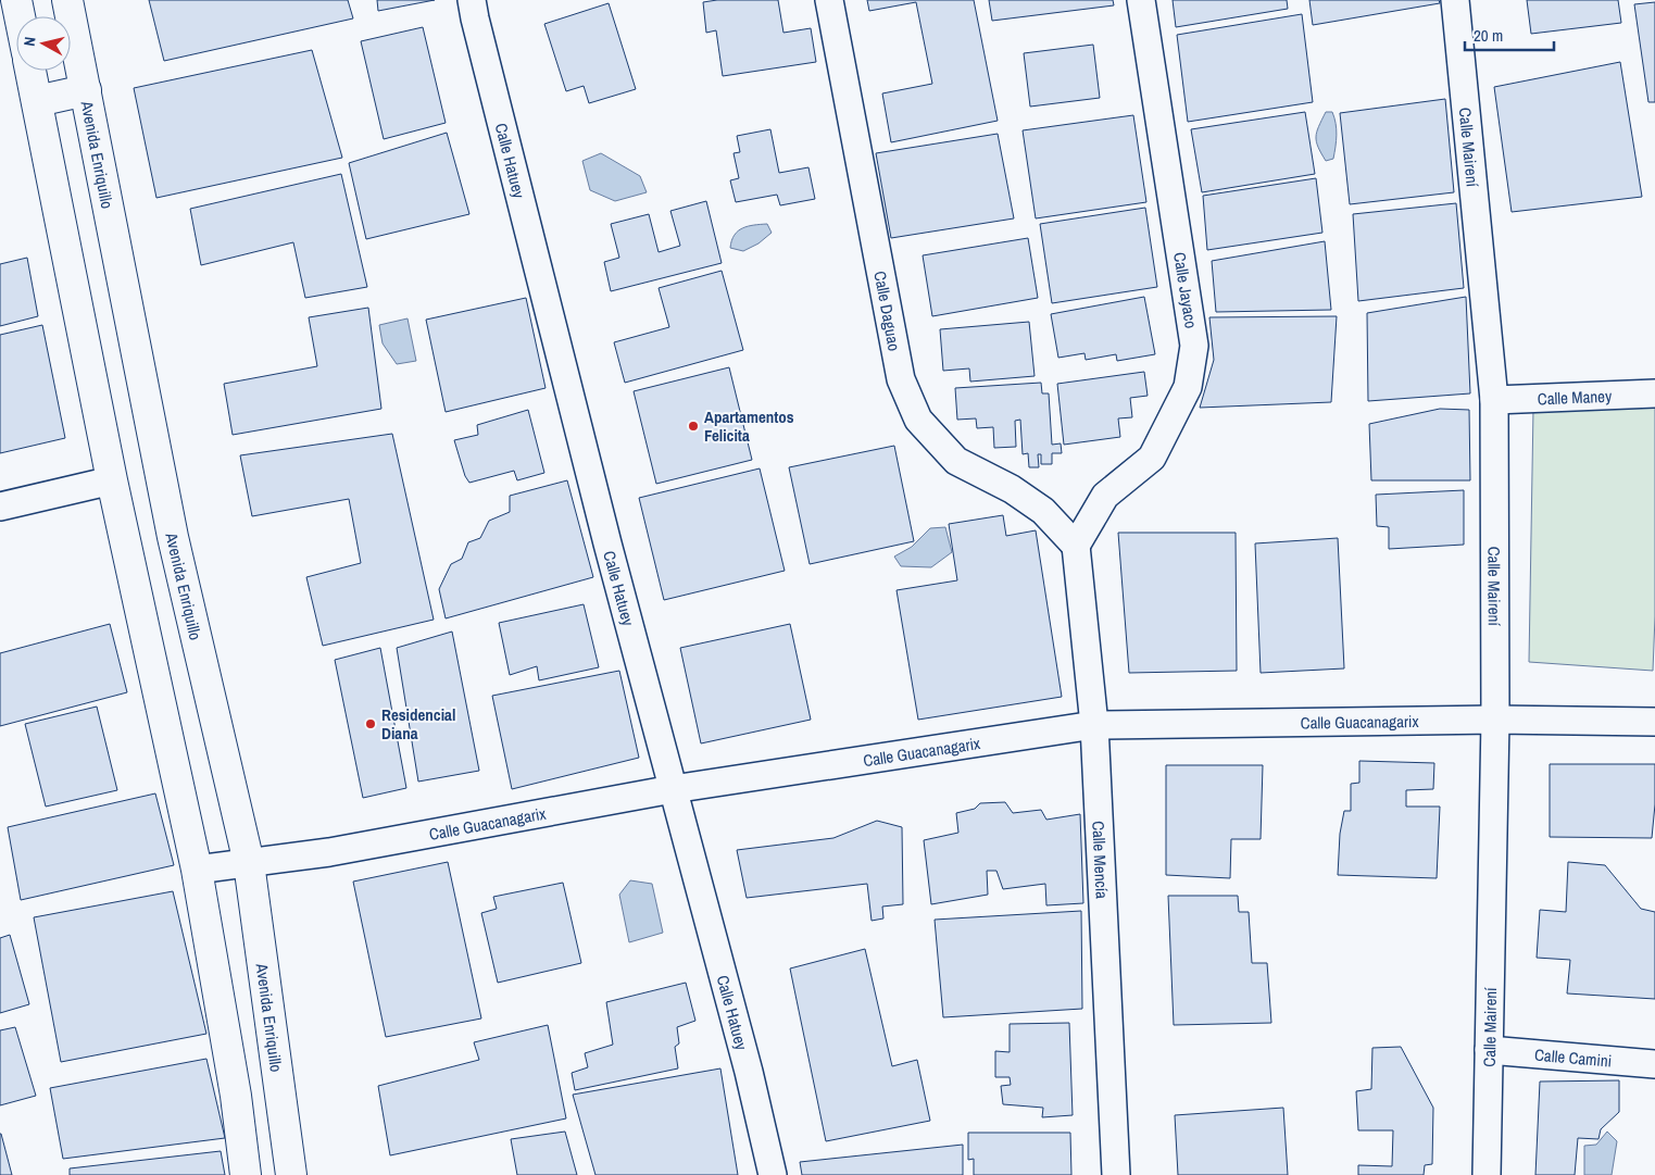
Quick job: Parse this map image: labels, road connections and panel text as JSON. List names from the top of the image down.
{
  "streets": {
    "main road": ["Avenida Enriquillo"],
    "street": [
      "Calle Mairení",
      "Calle Hatuey",
      "Calle Jayaco",
      "Calle Daguao",
      "Calle Maney",
      "Calle Guacanagarix",
      "Calle Mencía",
      "Calle Camini"
    ]
  },
  "crossings": [
    ["Calle Mairení", "Calle Maney"],
    ["Calle Mairení", "Calle Guacanagarix"],
    ["Calle Mairení", "Calle Camini"],
    ["Avenida Enriquillo", "Calle Guacanagarix"],
    ["Calle Hatuey", "Calle Guacanagarix"],
    ["Calle Jayaco", "Calle Daguao"],
    ["Calle Jayaco", "Calle Mencía"],
    ["Calle Daguao", "Calle Mencía"],
    ["Calle Guacanagarix", "Calle Mencía"]
  ],
  "places": ["Apartamentos Felicita", "Residencial Diana"],
  "scale_bar": "20 m",
  "north": "left"
}
